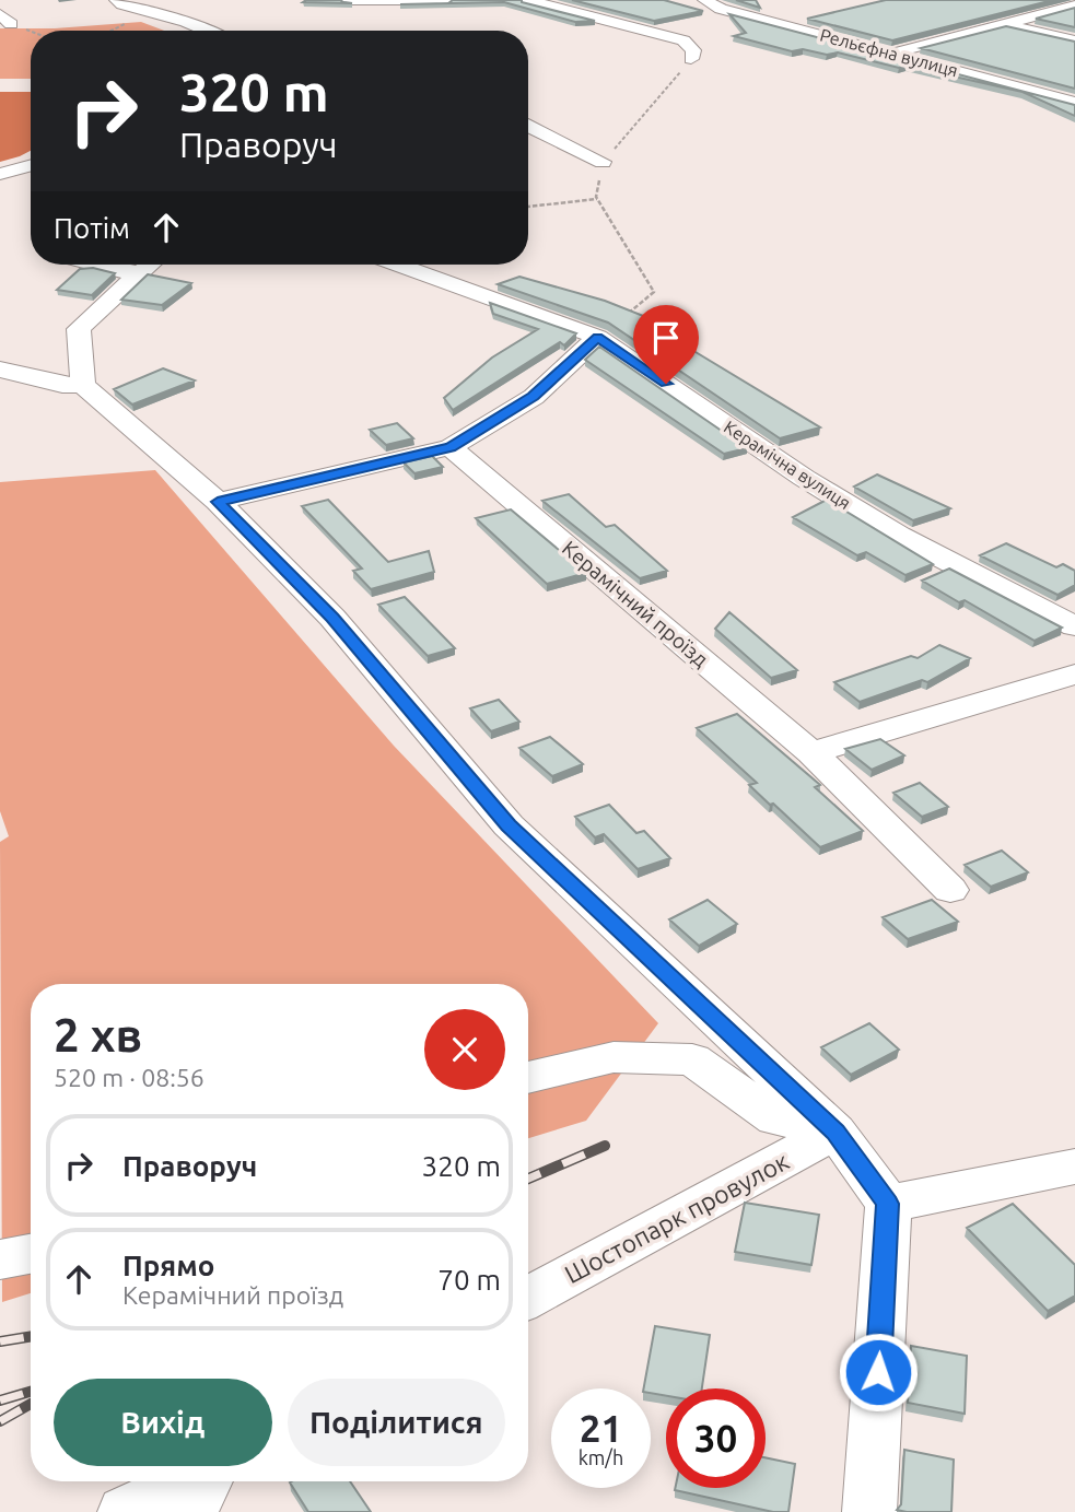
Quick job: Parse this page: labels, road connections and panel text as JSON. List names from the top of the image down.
{
  "streets": {
    "street": [
      "Рельєфна вулиця",
      "Керамічна вулиця",
      "Керамічний проїзд",
      "Шостопарк провулок"
    ]
  },
  "page": {
    "turn": ["320 m", "Праворуч"],
    "then": "Потім",
    "heading": ["2 хв", "520 m · 08:56"],
    "list": [
      {
        "name": "Праворуч",
        "value": "320 m"
      },
      {
        "name": "Прямо",
        "note": "Керамічний проїзд",
        "value": "70 m"
      }
    ],
    "buttons": ["Вихід", "Поділитися"],
    "speed": "21 km/h",
    "limit": "30"
  }
}
